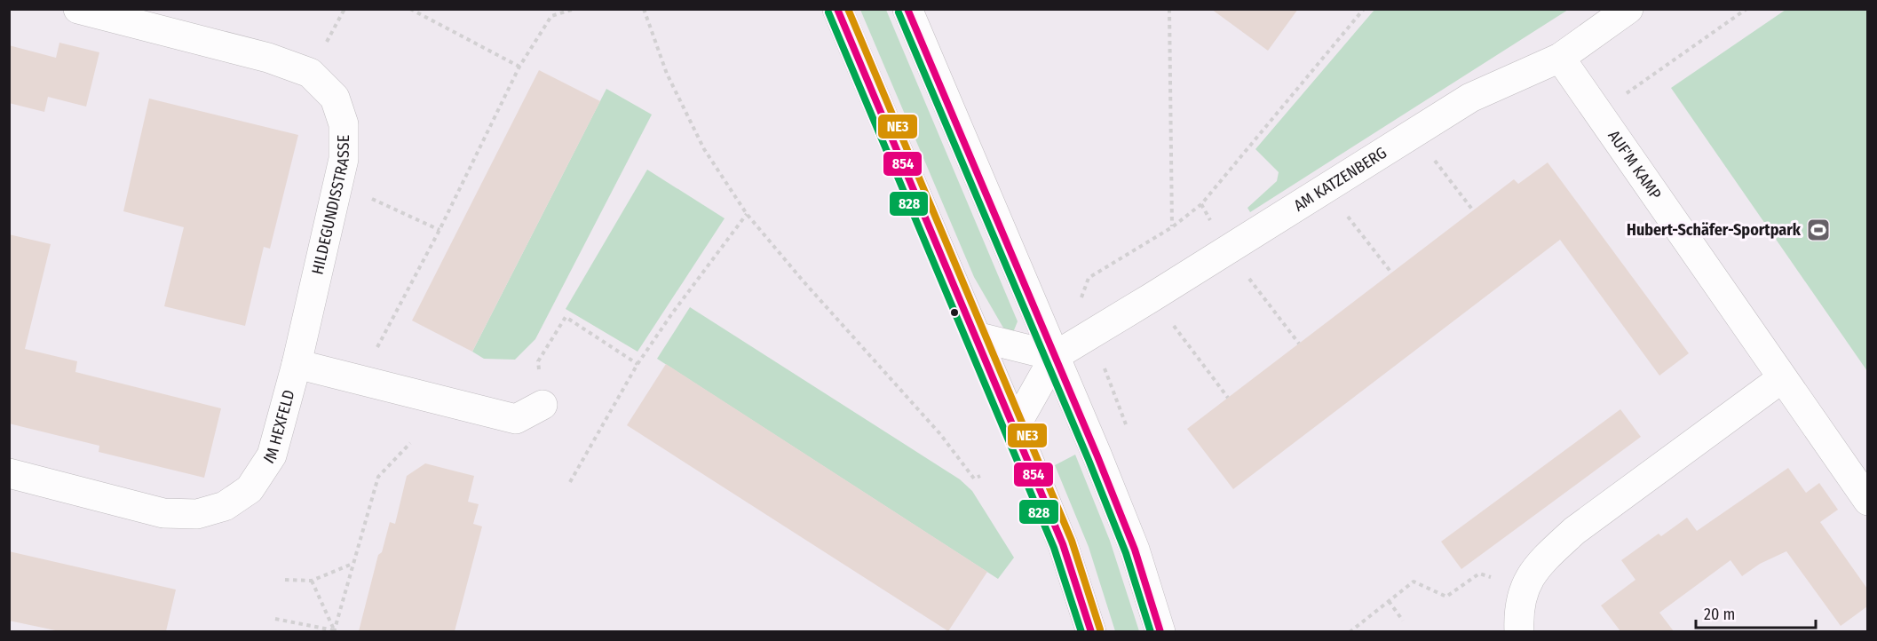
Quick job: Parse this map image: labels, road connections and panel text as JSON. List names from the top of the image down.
{
  "streets": {
    "street": [
      "AUF'M KAMP",
      "AM KATZENBERG",
      "HILDEGUNDISSTRASSE",
      "IM HEXFELD"
    ]
  },
  "crossings": [
    ["AUF'M KAMP", "AM KATZENBERG"],
    ["HILDEGUNDISSTRASSE", "IM HEXFELD"]
  ],
  "places": {
    "sports": ["Hubert-Schäfer-Sportpark"]
  },
  "lines": ["transit line 854", "transit line NE3", "transit line 828"],
  "scale_bar": "20 m"
}
